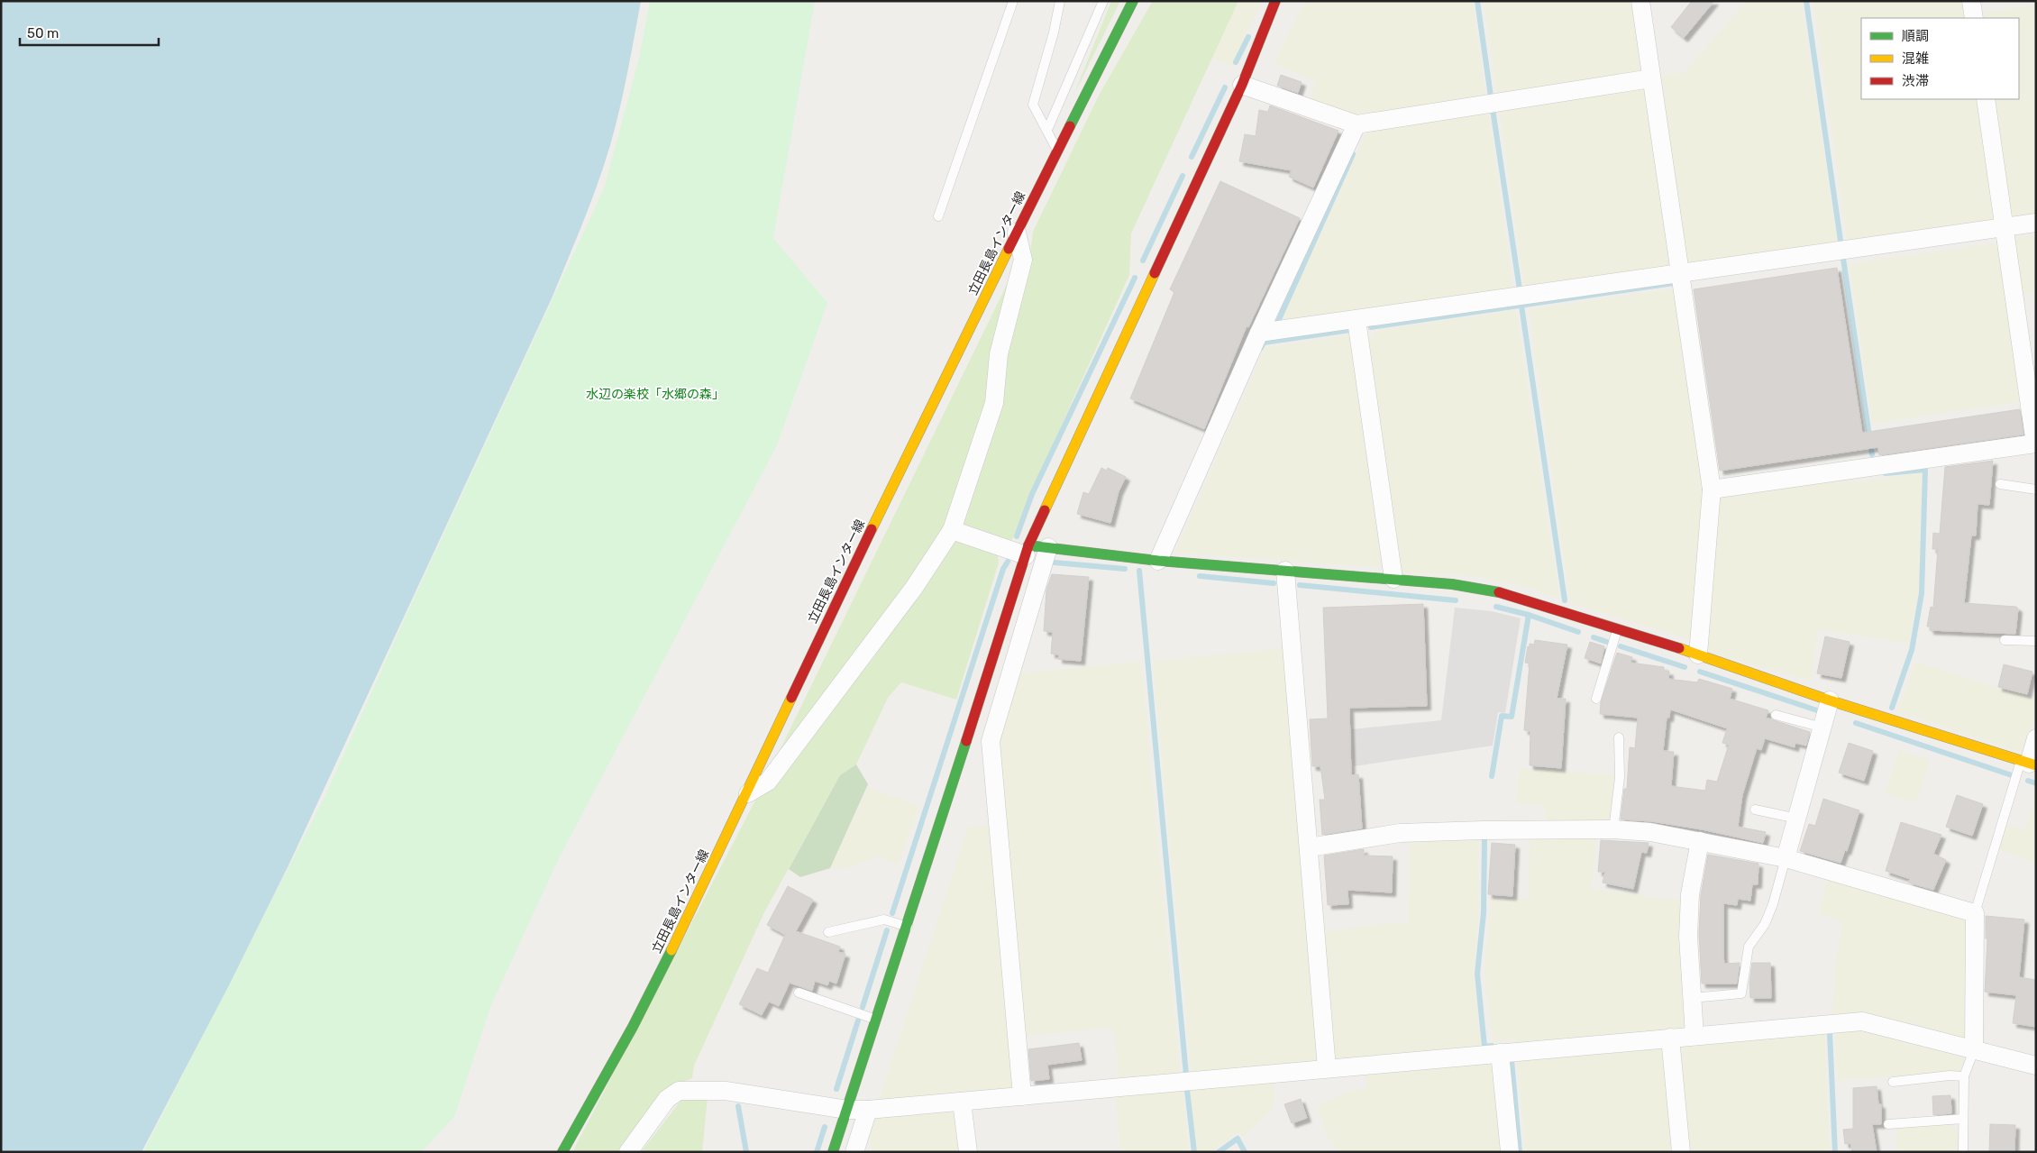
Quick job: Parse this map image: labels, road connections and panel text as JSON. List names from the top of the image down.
{
  "streets": {
    "street": ["立田長島インター線"]
  },
  "parks": ["水辺の楽校「水郷の森」"],
  "legend": ["順調", "混雑", "渋滞"],
  "scale_bar": "50 m"
}
